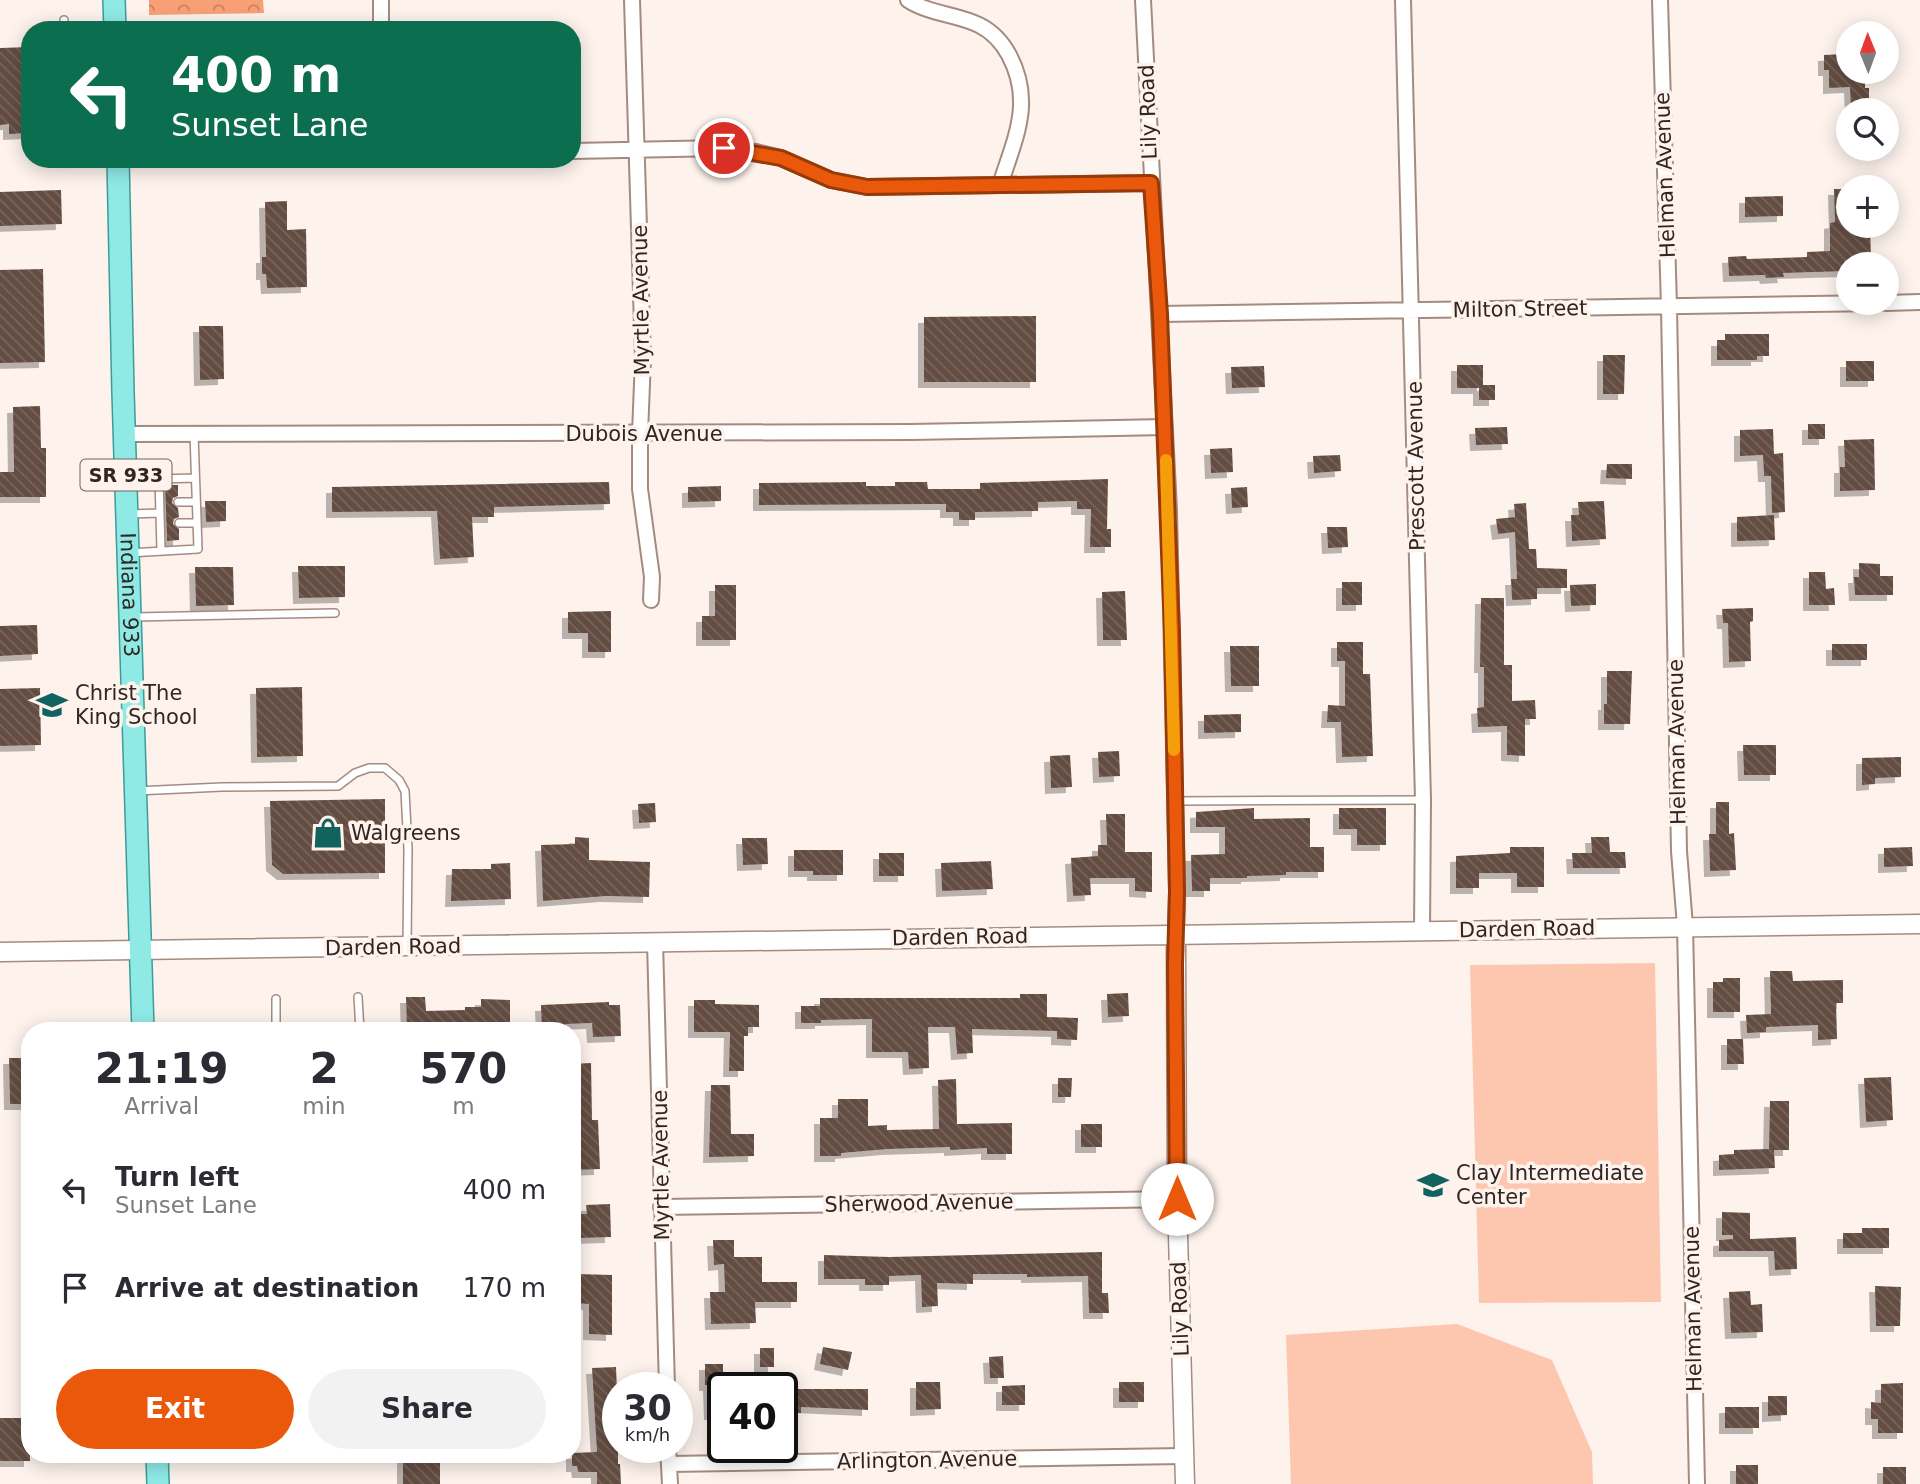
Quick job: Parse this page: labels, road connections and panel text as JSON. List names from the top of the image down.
{
  "streets": {
    "main road": ["SR 933", "Indiana 933"],
    "street": [
      "Lily Road",
      "Helman Avenue",
      "Myrtle Avenue",
      "Milton Street",
      "Dubois Avenue",
      "Prescott Avenue",
      "Darden Road",
      "Sherwood Avenue",
      "Arlington Avenue"
    ]
  },
  "crossings": [
    ["Lily Road", "Milton Street"],
    ["Lily Road", "Dubois Avenue"],
    ["Lily Road", "Darden Road"],
    ["Lily Road", "Sherwood Avenue"],
    ["Lily Road", "Arlington Avenue"],
    ["Helman Avenue", "Milton Street"],
    ["Helman Avenue", "Darden Road"],
    ["Myrtle Avenue", "Dubois Avenue"],
    ["Myrtle Avenue", "Darden Road"],
    ["Myrtle Avenue", "Sherwood Avenue"],
    ["Milton Street", "Prescott Avenue"],
    ["Dubois Avenue", "Indiana 933"],
    ["Prescott Avenue", "Darden Road"],
    ["Indiana 933", "Darden Road"]
  ],
  "places": {
    "school or university": ["Christ The King School", "Clay Intermediate Center"],
    "shop": ["Walgreens"]
  },
  "north": "top",
  "page": {
    "map_buttons": ["+", "−"],
    "turn": ["400 m", "Sunset Lane"],
    "eta": [
      "21:19",
      "Arrival",
      "2",
      "min",
      "570",
      "m"
    ],
    "list": [
      {
        "name": "Turn left",
        "note": "Sunset Lane",
        "value": "400 m"
      },
      {
        "name": "Arrive at destination",
        "value": "170 m"
      }
    ],
    "buttons": ["Exit", "Share"],
    "speed": "30 km/h",
    "limit": "40"
  }
}
